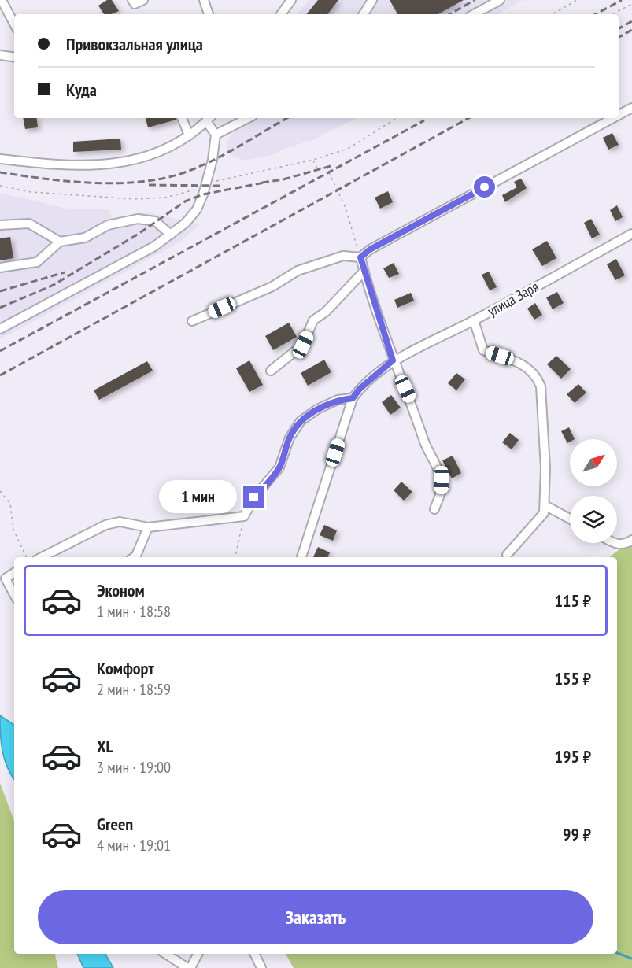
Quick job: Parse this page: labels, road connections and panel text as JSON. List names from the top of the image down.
{
  "streets": {
    "street": ["улица Заря"]
  },
  "north": "top right",
  "page": {
    "banner": ["Привокзальная улица", "Куда"],
    "bubble": "1 мин",
    "list": [
      {
        "name": "Эконом",
        "note": "1 мин · 18:58",
        "value": "115 ₽"
      },
      {
        "name": "Комфорт",
        "note": "2 мин · 18:59",
        "value": "155 ₽"
      },
      {
        "name": "XL",
        "note": "3 мин · 19:00",
        "value": "195 ₽"
      },
      {
        "name": "Green",
        "note": "4 мин · 19:01",
        "value": "99 ₽"
      }
    ],
    "buttons": "Заказать"
  }
}
